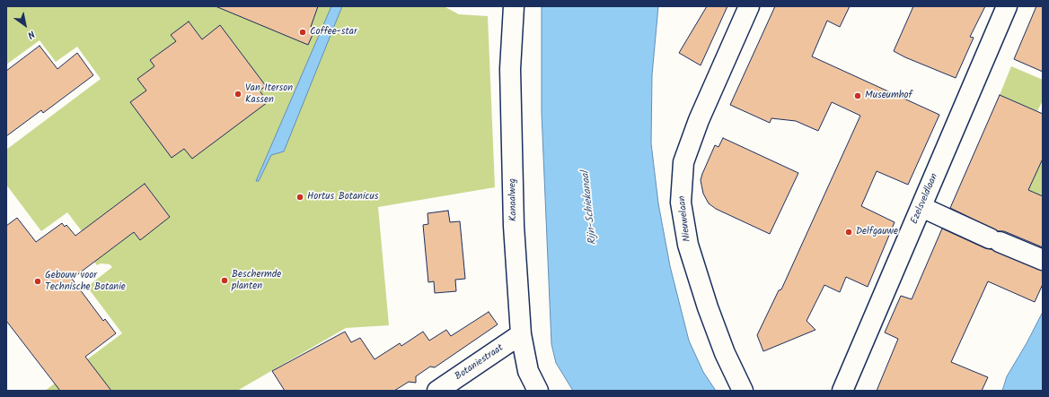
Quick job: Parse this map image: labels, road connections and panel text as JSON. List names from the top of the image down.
{
  "streets": {
    "street": [
      "Ezelsveldlaan",
      "Kanaalweg",
      "Nieuwelaan",
      "Botaniestraat"
    ]
  },
  "crossings": [
    ["Kanaalweg", "Botaniestraat"]
  ],
  "water": ["Rijn-Schiekanaal"],
  "places": [
    "Coffee-star",
    "Van Iterson Kassen",
    "Museumhof",
    "Hortus Botanicus",
    "Delfgauwe",
    "Beschermde planten",
    "Gebouw voor Technische Botanie"
  ],
  "north": "bottom right"
}
